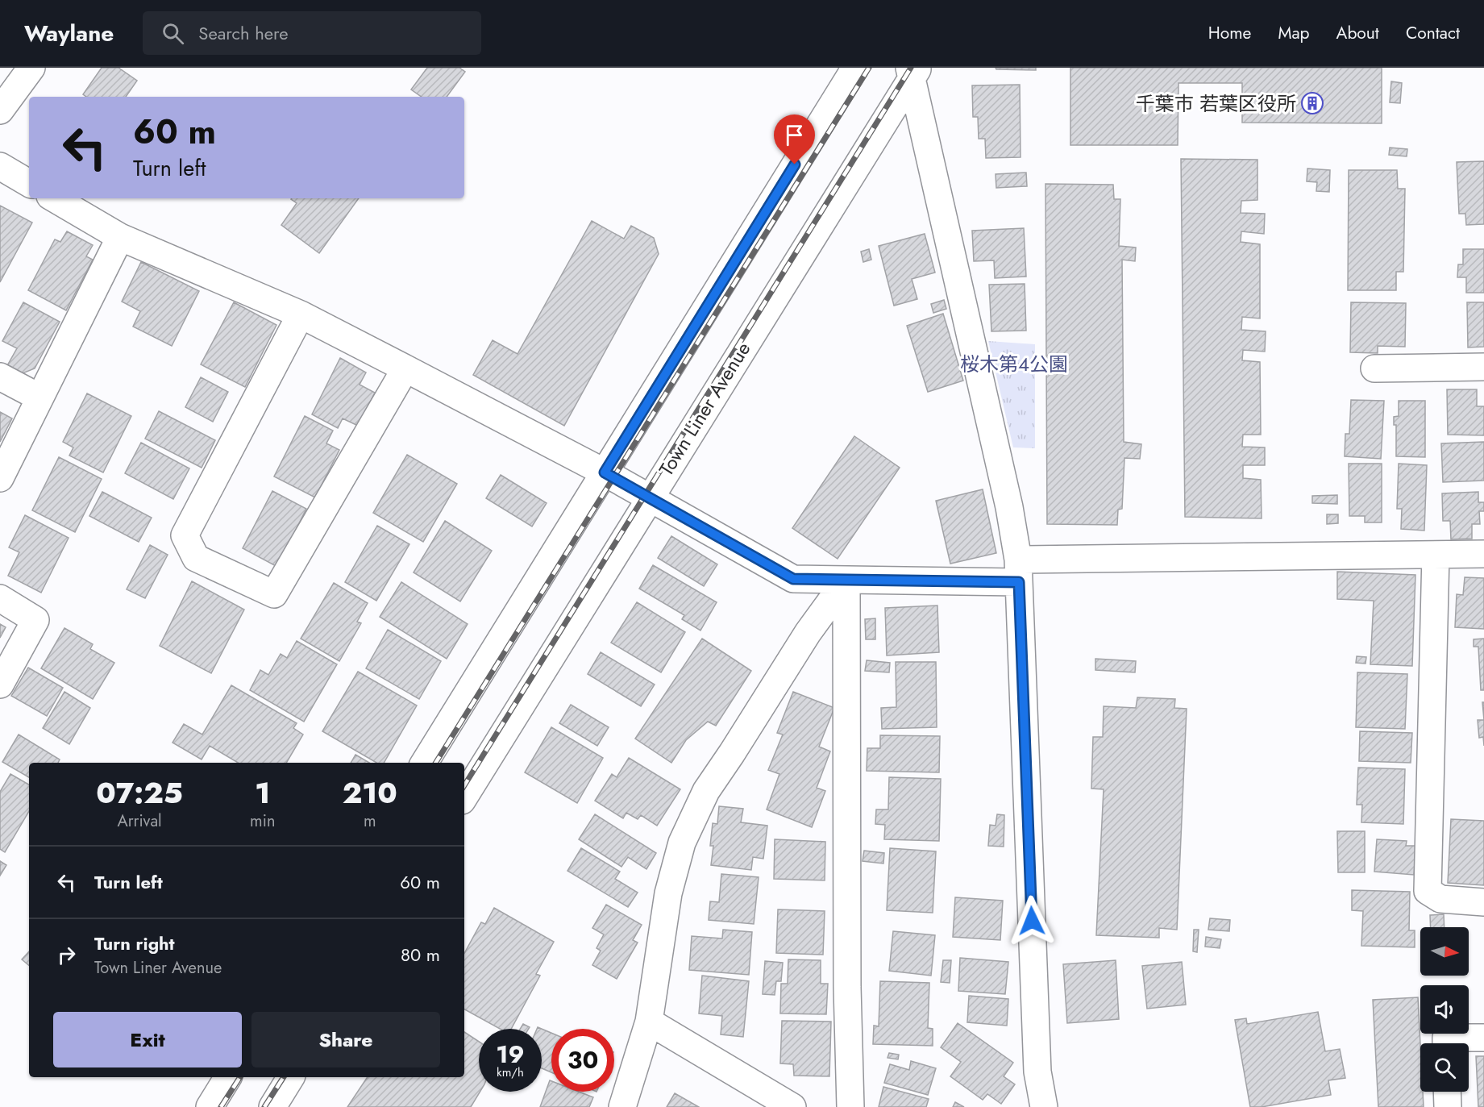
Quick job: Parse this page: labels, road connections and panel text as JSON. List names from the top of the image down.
{
  "streets": {
    "street": ["Town Liner Avenue"]
  },
  "parks": ["桜木第4公園"],
  "places": {
    "building": ["千葉市 若葉区役所"]
  },
  "north": "right",
  "page": {
    "header": "Waylane",
    "search": "Search here",
    "nav": [
      "Home",
      "Map",
      "About",
      "Contact"
    ],
    "turn": ["60 m", "Turn left"],
    "eta": [
      "07:25",
      "Arrival",
      "1",
      "min",
      "210",
      "m"
    ],
    "list": [
      {
        "name": "Turn left",
        "value": "60 m"
      },
      {
        "name": "Turn right",
        "note": "Town Liner Avenue",
        "value": "80 m"
      }
    ],
    "buttons": ["Exit", "Share"],
    "speed": "19 km/h",
    "limit": "30"
  }
}
